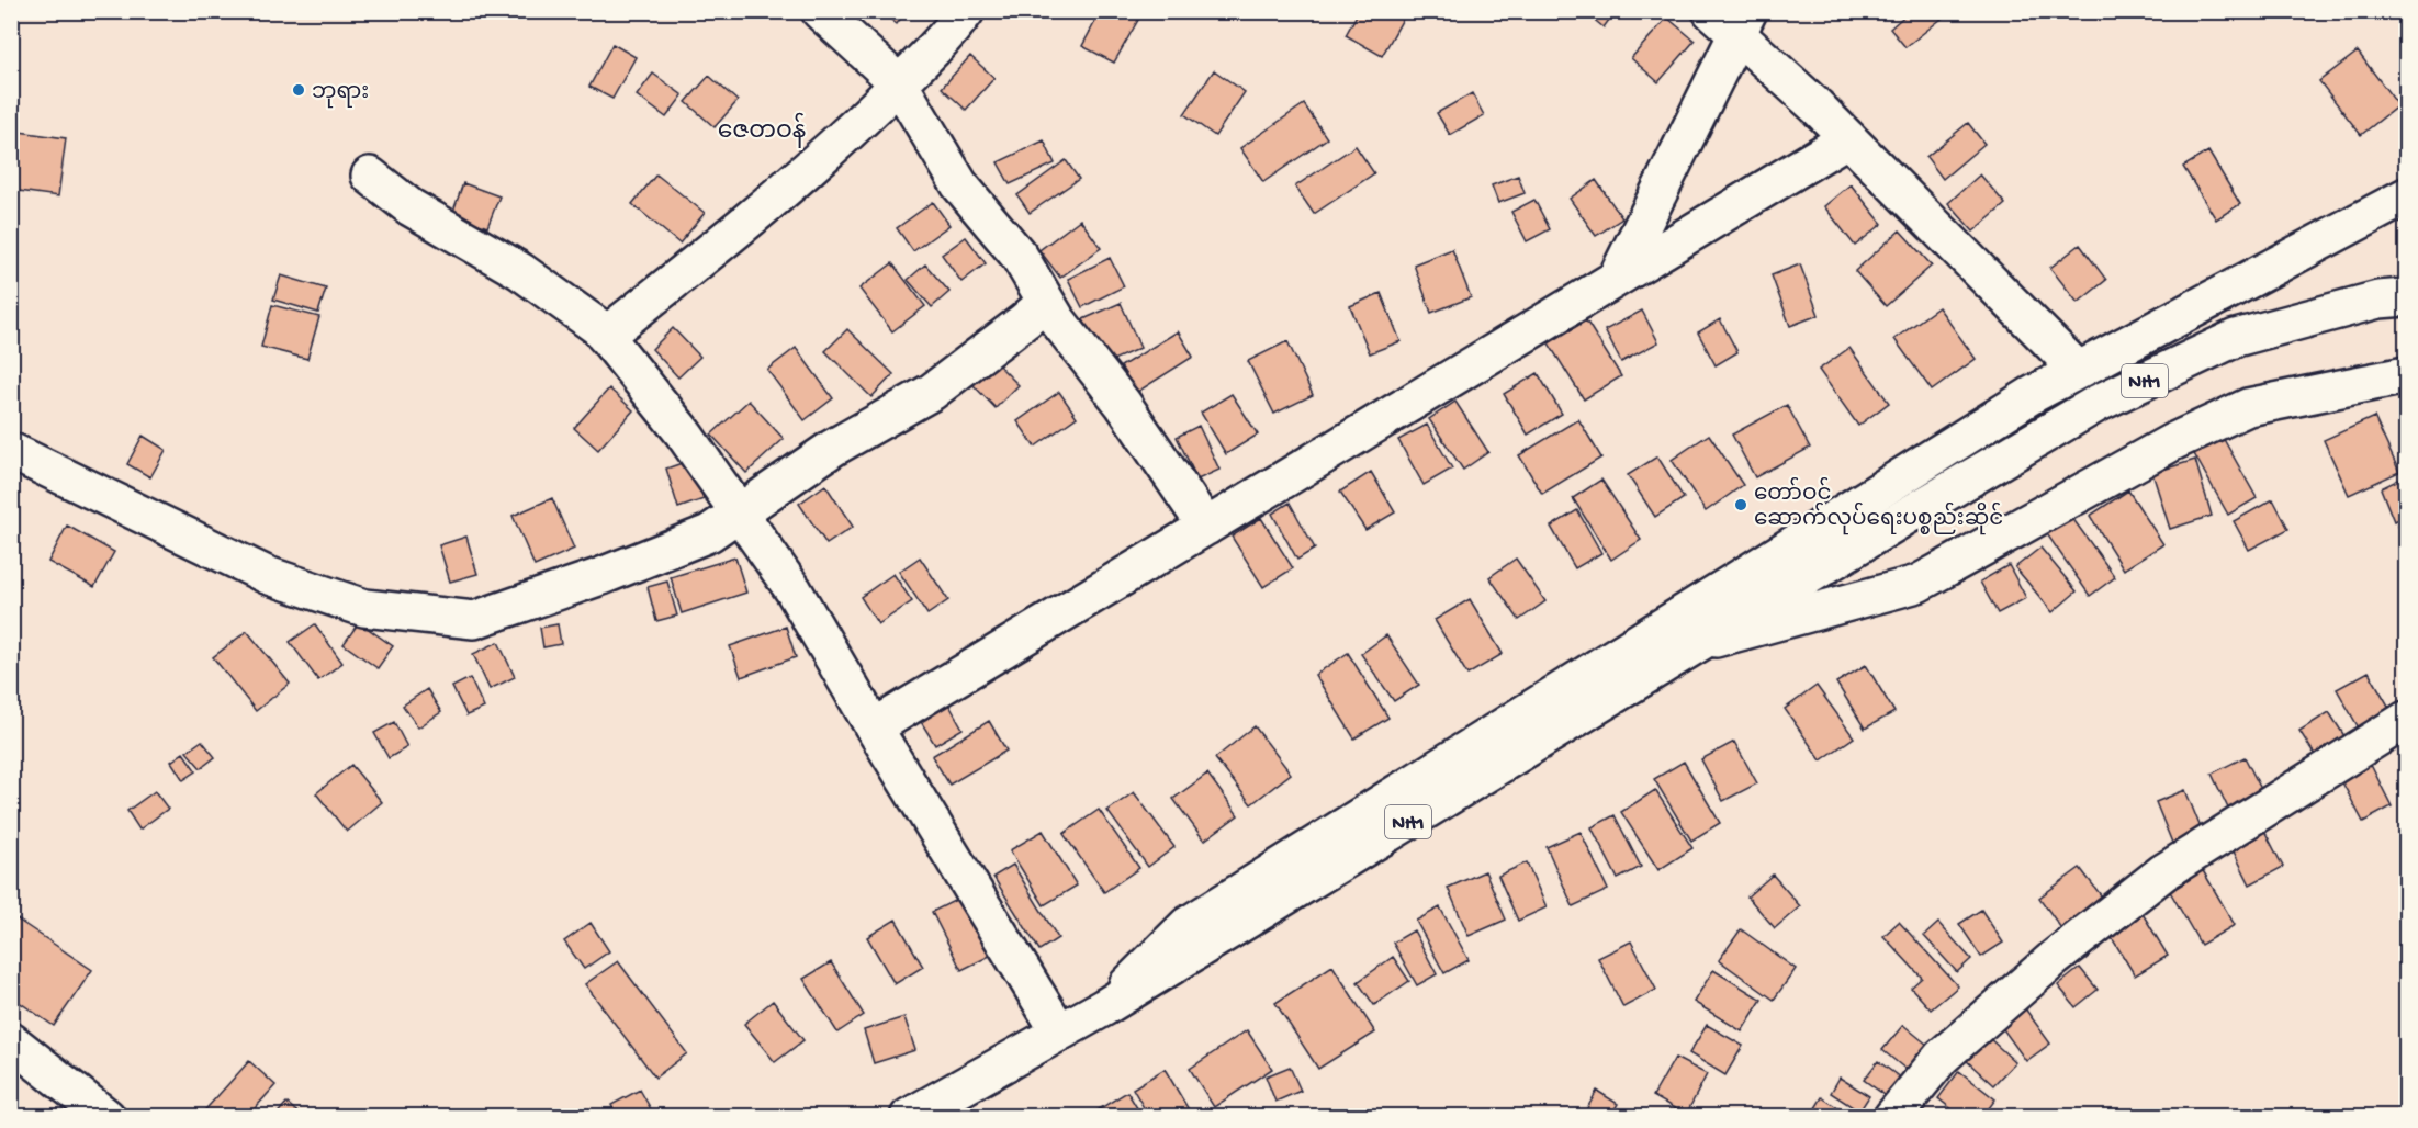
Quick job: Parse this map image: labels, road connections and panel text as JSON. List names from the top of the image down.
{
  "streets": {
    "main road": ["NH1"]
  },
  "districts": ["ဇေတဝန်"],
  "places": ["ဘုရား", "တော်ဝင် ဆောက်လုပ်ရေးပစ္စည်းဆိုင်"]
}
